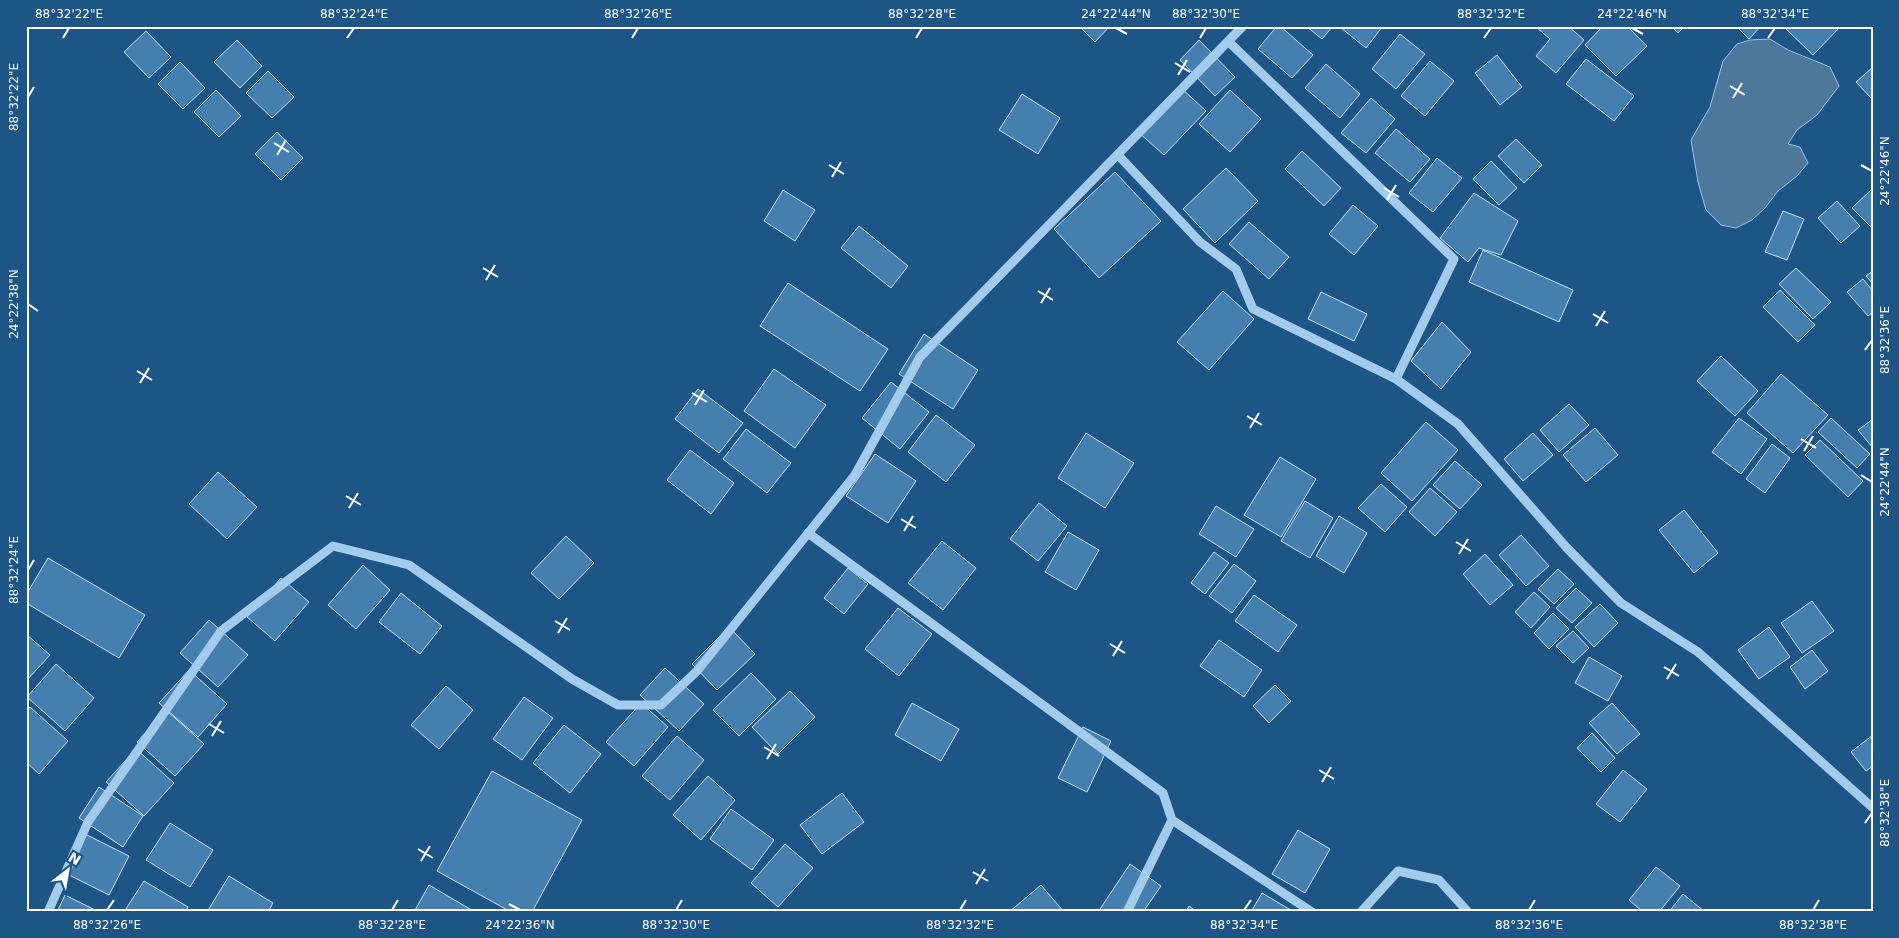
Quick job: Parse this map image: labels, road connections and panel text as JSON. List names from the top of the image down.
{
  "north": "top right",
  "coordinates": [
    "88°32'22\"E",
    "88°32'24\"E",
    "88°32'26\"E",
    "88°32'28\"E",
    "24°22'44\"N",
    "88°32'30\"E",
    "88°32'32\"E",
    "24°22'46\"N",
    "88°32'34\"E",
    "24°22'38\"N",
    "88°32'36\"E",
    "88°32'38\"E",
    "24°22'36\"N"
  ]
}
